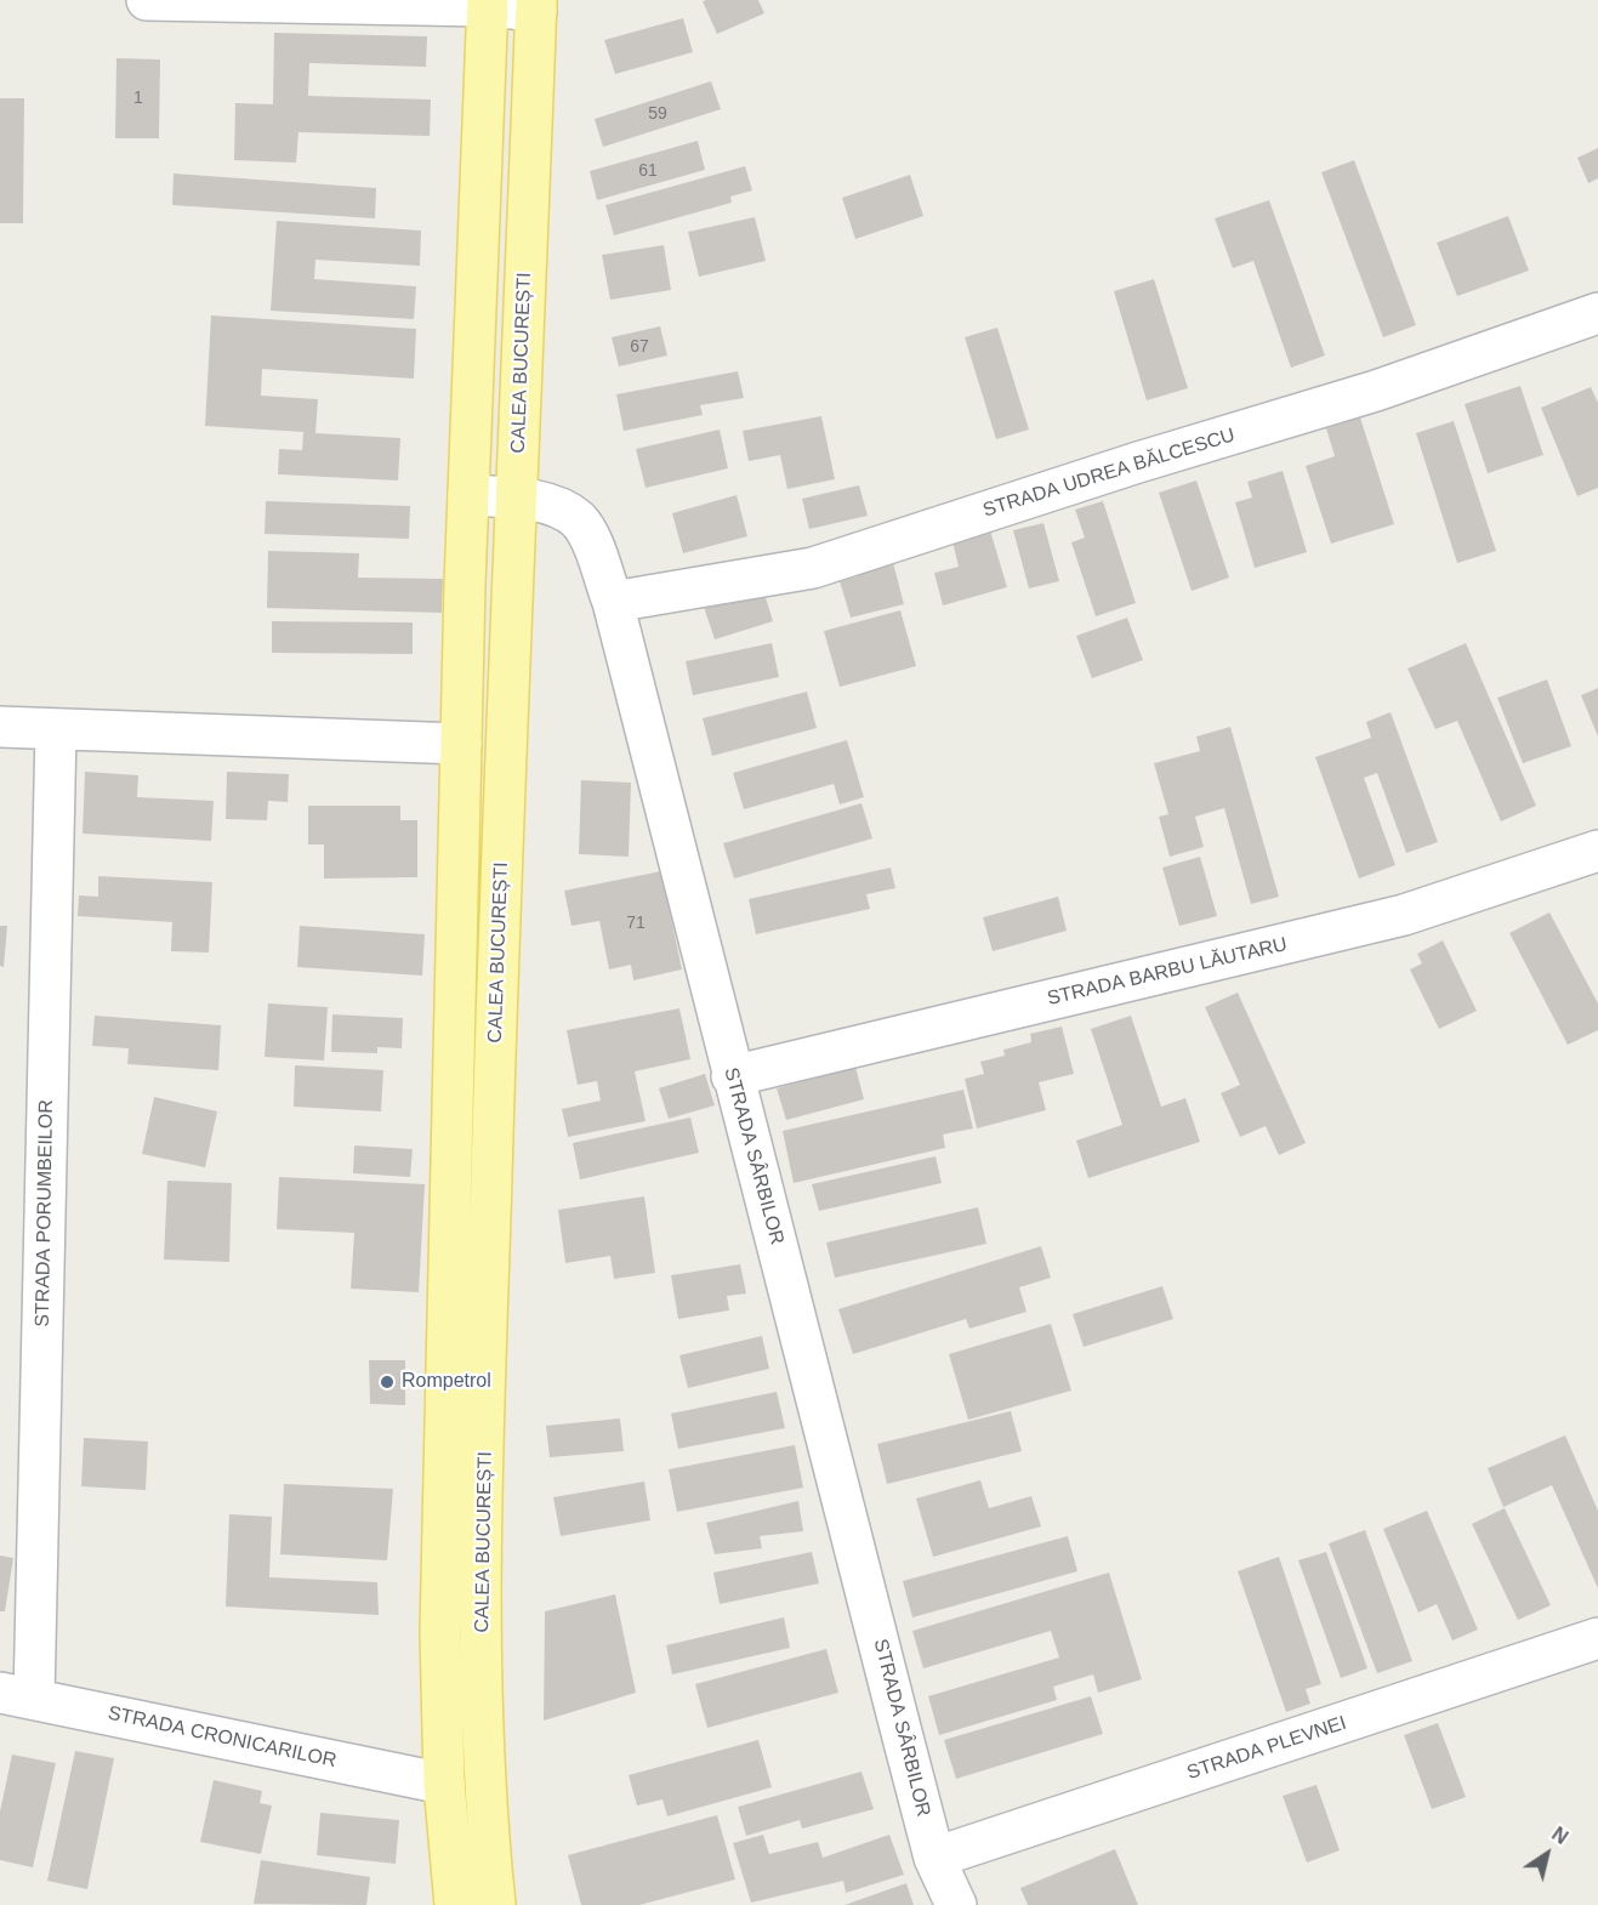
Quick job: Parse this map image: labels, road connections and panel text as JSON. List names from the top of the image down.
{
  "streets": {
    "main road": ["CALEA BUCUREȘTI"],
    "street": [
      "STRADA UDREA BĂLCESCU",
      "STRADA BARBU LĂUTARU",
      "STRADA SÂRBILOR",
      "STRADA PORUMBEILOR",
      "STRADA CRONICARILOR",
      "STRADA PLEVNEI"
    ]
  },
  "crossings": [
    ["CALEA BUCUREȘTI", "STRADA SÂRBILOR"],
    ["CALEA BUCUREȘTI", "STRADA CRONICARILOR"],
    ["STRADA UDREA BĂLCESCU", "STRADA SÂRBILOR"],
    ["STRADA BARBU LĂUTARU", "STRADA SÂRBILOR"],
    ["STRADA SÂRBILOR", "STRADA PLEVNEI"],
    ["STRADA PORUMBEILOR", "STRADA CRONICARILOR"]
  ],
  "places": ["Rompetrol"],
  "house_numbers": [
    "1",
    "59",
    "61",
    "67",
    "71"
  ],
  "north": "top right"
}
